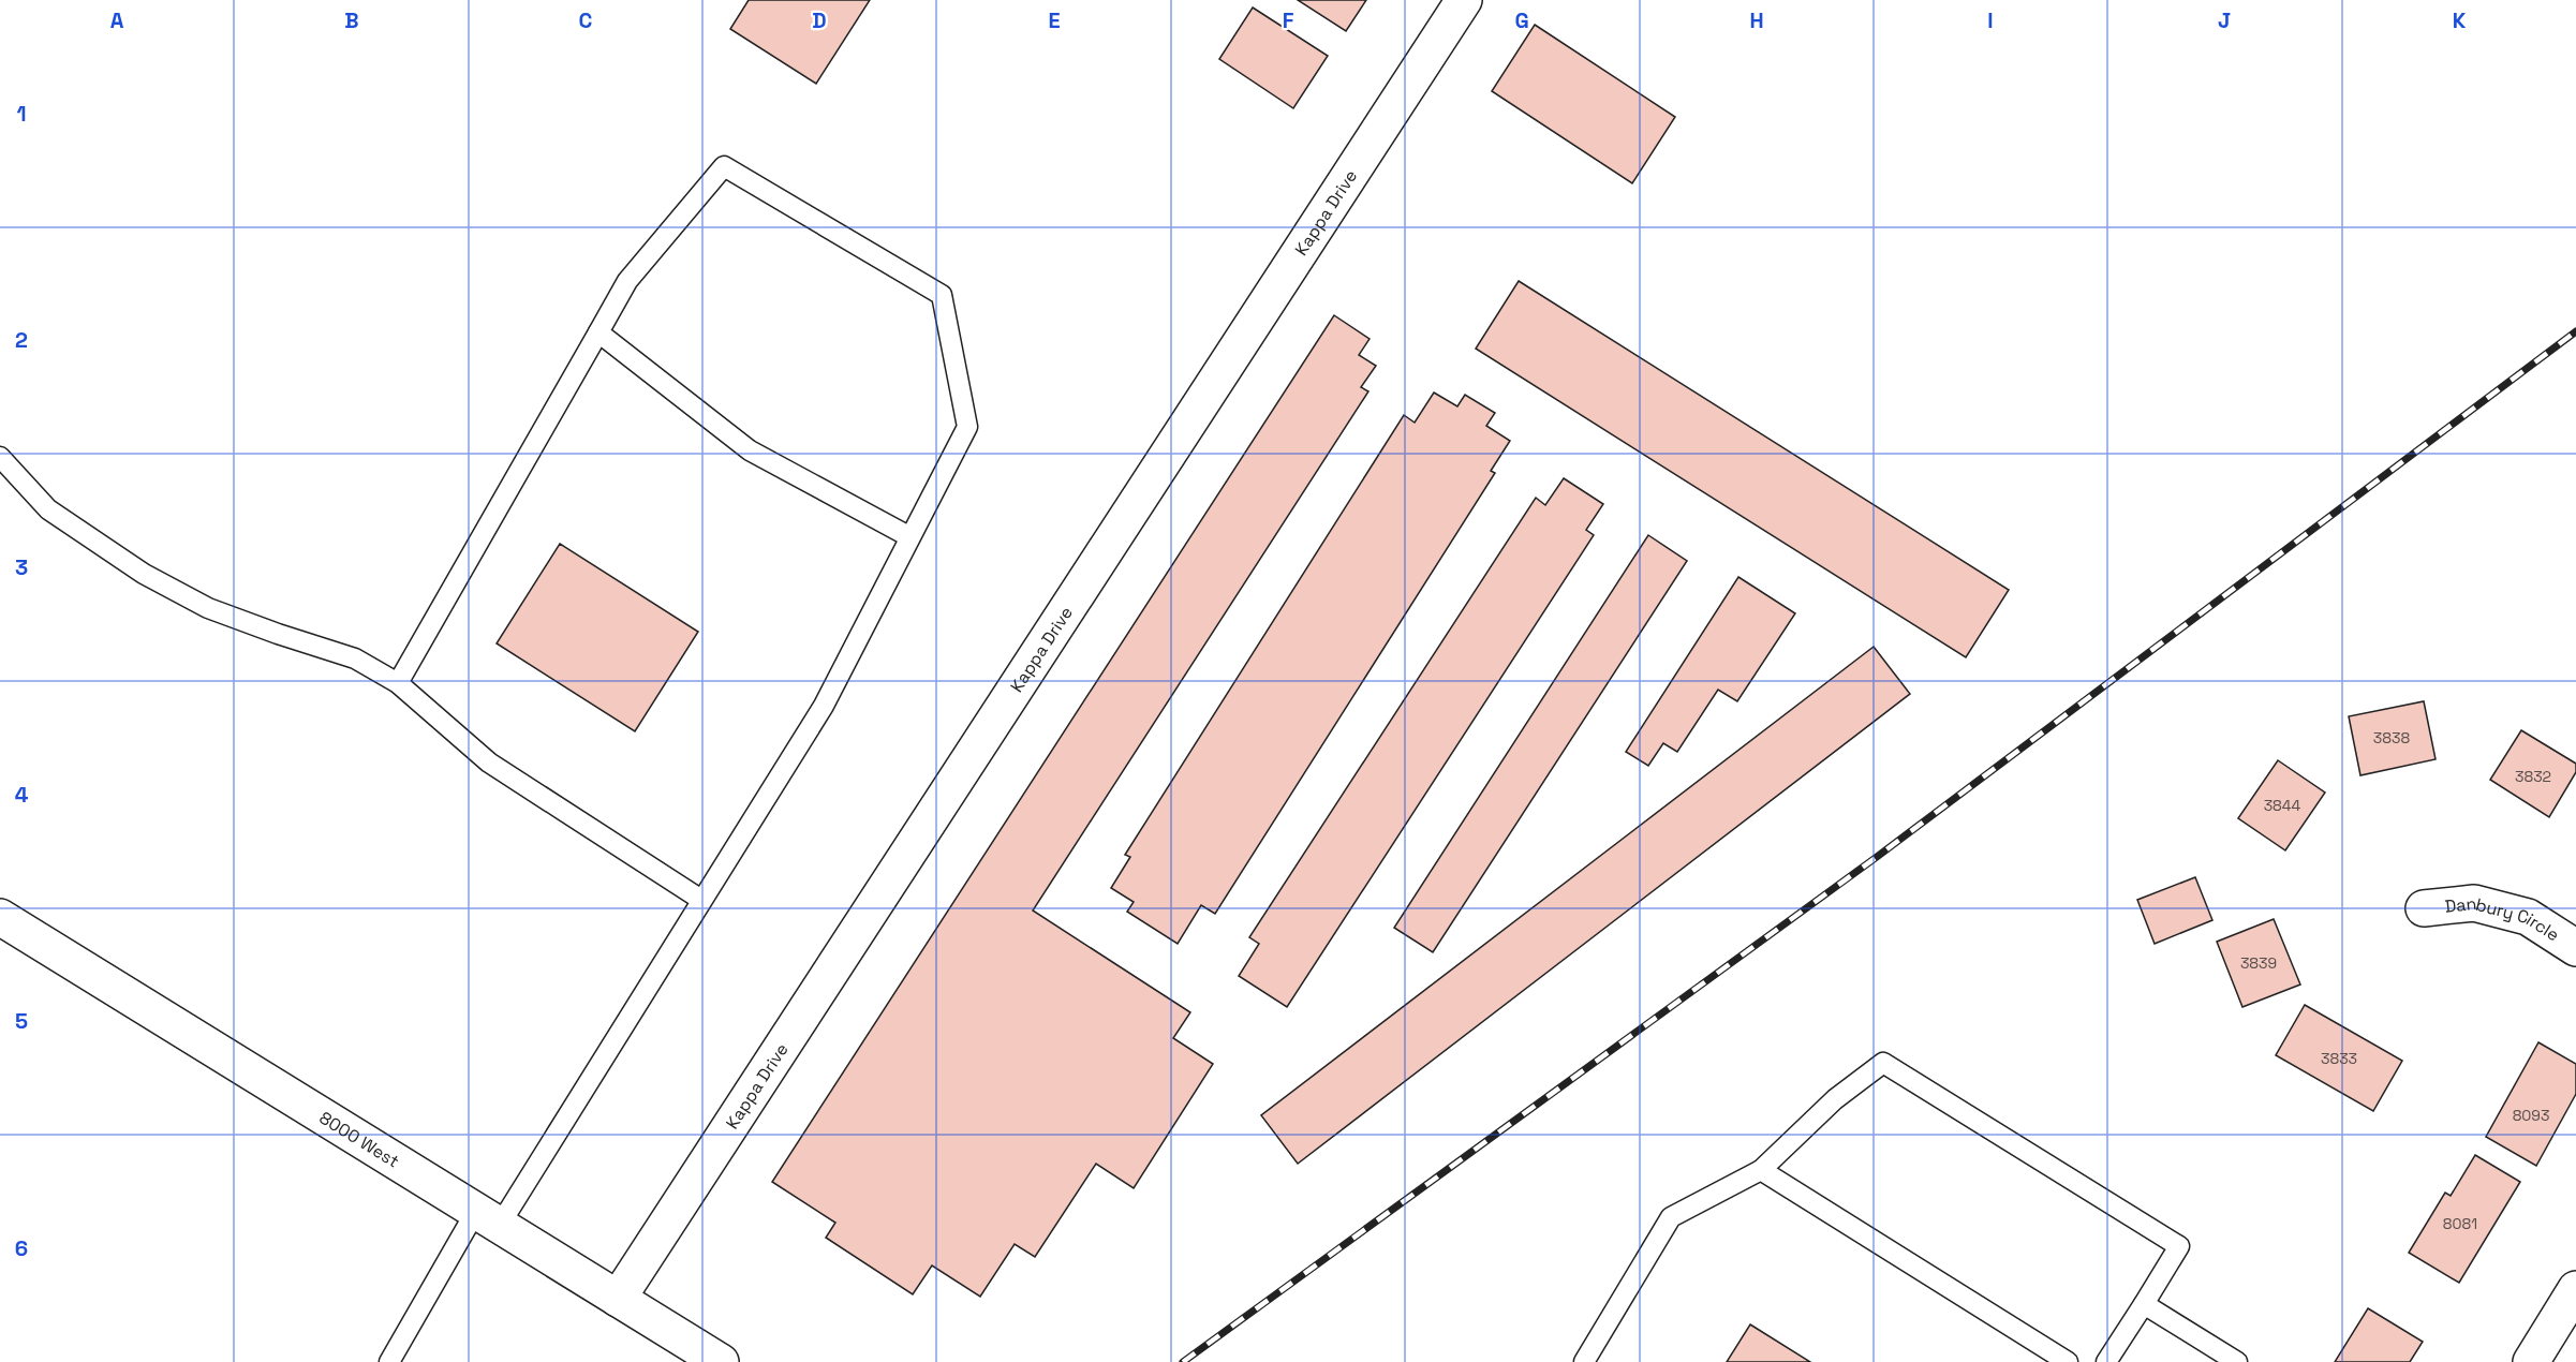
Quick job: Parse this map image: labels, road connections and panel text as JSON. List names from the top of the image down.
{
  "streets": {
    "street": ["Kappa Drive", "Danbury Circle", "8000 West"]
  },
  "crossings": [
    ["Kappa Drive", "8000 West"]
  ],
  "house_numbers": [
    "3838",
    "3832",
    "3844",
    "3839",
    "3833",
    "8093",
    "8081"
  ],
  "grid": {
    "columns": [
      "A",
      "B",
      "C",
      "D",
      "E",
      "F",
      "G",
      "H",
      "I",
      "J",
      "K"
    ],
    "rows": [
      "1",
      "2",
      "3",
      "4",
      "5",
      "6"
    ]
  }
}
